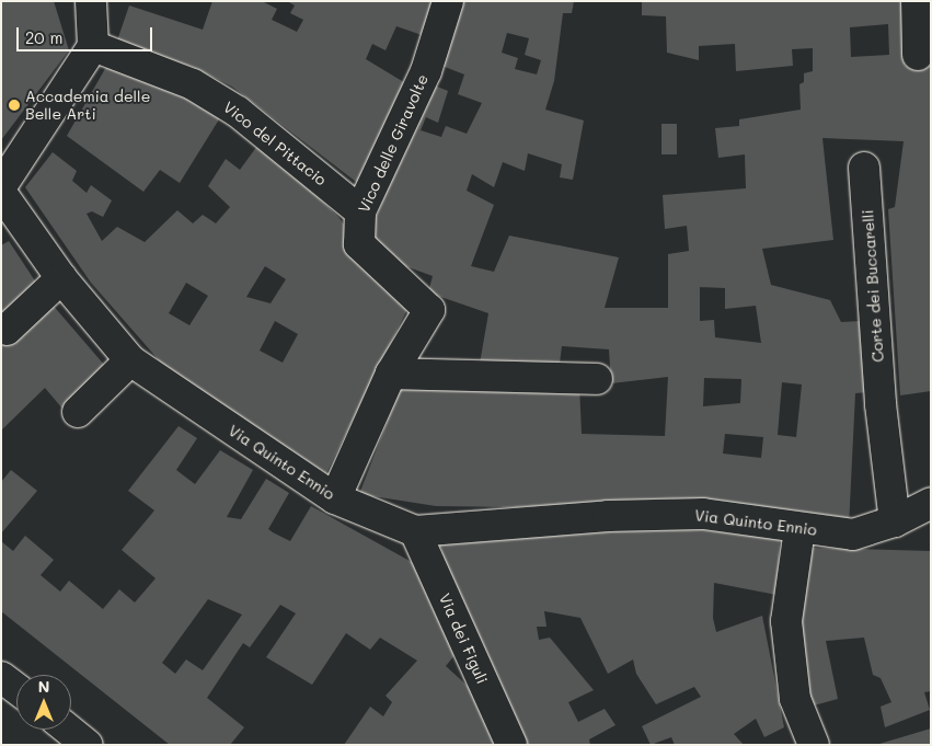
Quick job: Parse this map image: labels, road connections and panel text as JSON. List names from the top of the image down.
{
  "streets": {
    "street": [
      "Vico del Pittacio",
      "Vico delle Giravolte",
      "Corte dei Buccarelli",
      "Via Quinto Ennio",
      "Via dei Figuli"
    ]
  },
  "crossings": [
    ["Vico del Pittacio", "Vico delle Giravolte"],
    ["Vico delle Giravolte", "Via Quinto Ennio"],
    ["Corte dei Buccarelli", "Via Quinto Ennio"],
    ["Via Quinto Ennio", "Via dei Figuli"]
  ],
  "places": ["Accademia delle Belle Arti"],
  "scale_bar": "20 m",
  "north": "top"
}
